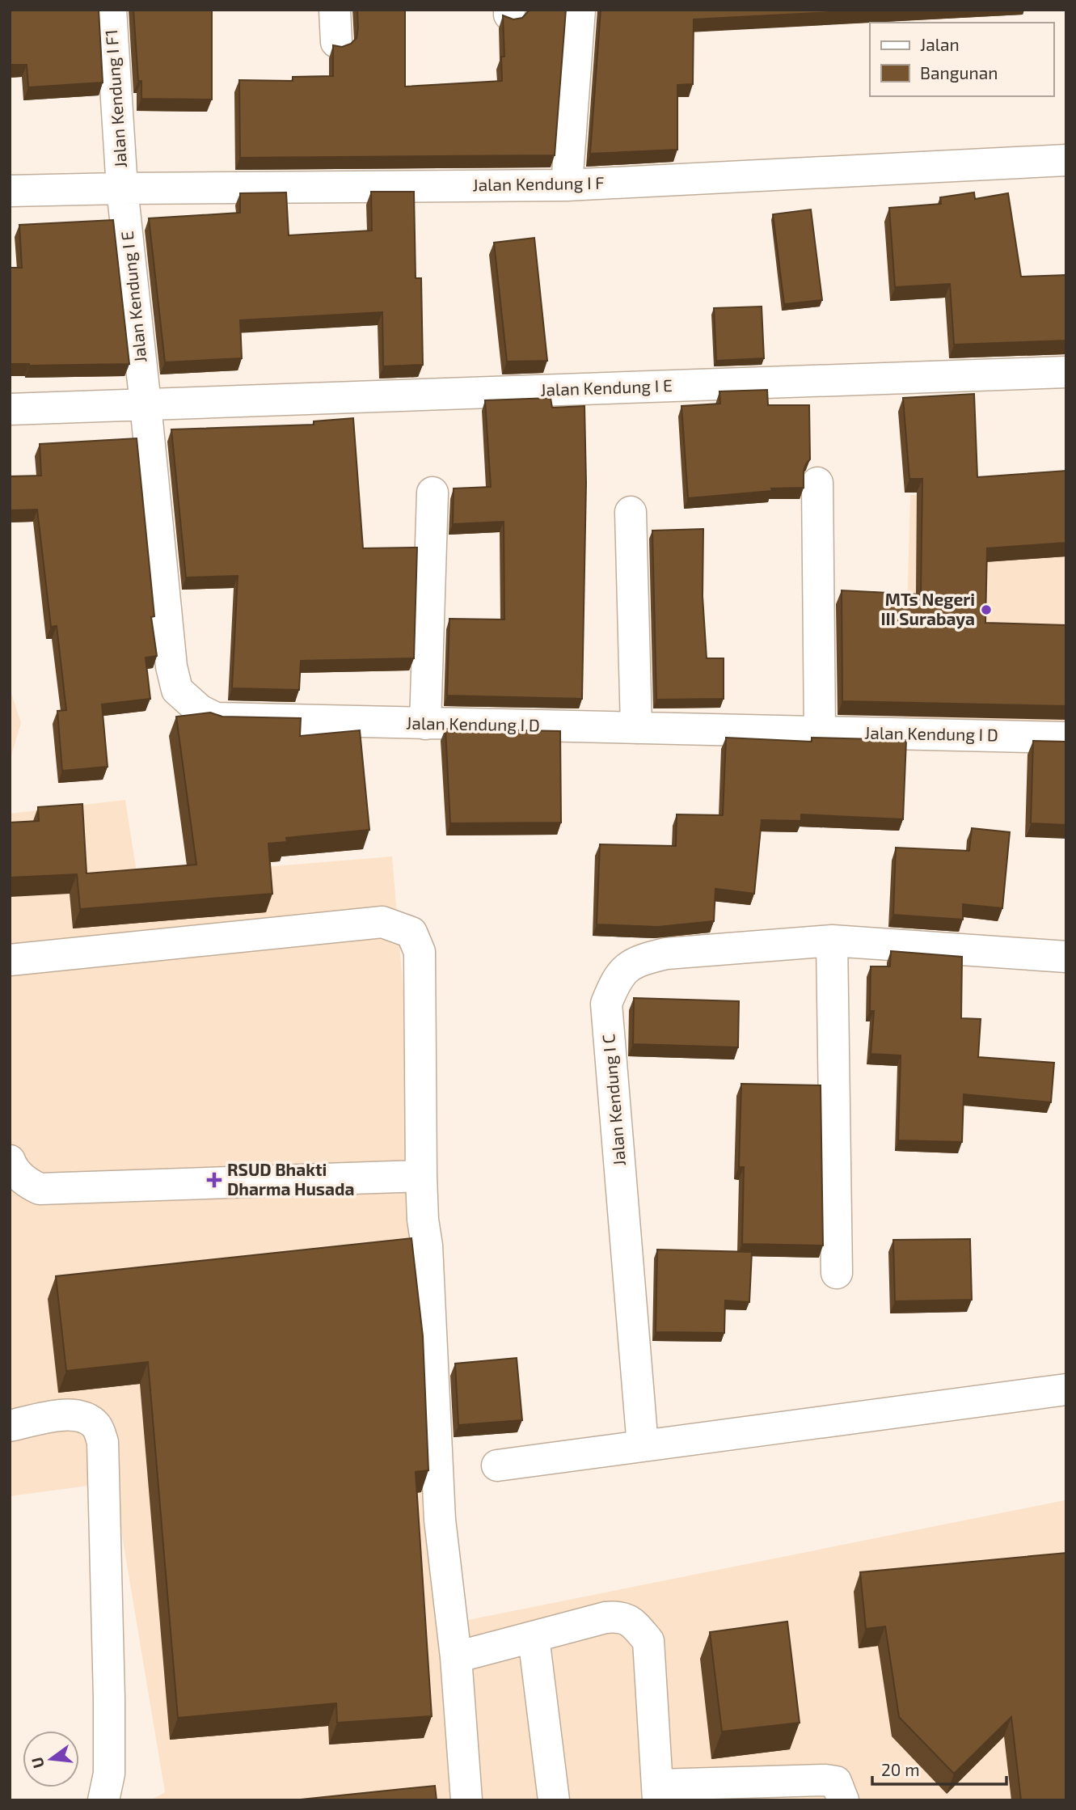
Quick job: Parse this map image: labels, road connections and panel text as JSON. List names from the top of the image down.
{
  "streets": {
    "street": [
      "Jalan Kendung I F1",
      "Jalan Kendung I F",
      "Jalan Kendung I E",
      "Jalan Kendung I D",
      "Jalan Kendung I C"
    ]
  },
  "crossings": [
    ["Jalan Kendung I F1", "Jalan Kendung I F"],
    ["Jalan Kendung I F1", "Jalan Kendung I E"],
    ["Jalan Kendung I F", "Jalan Kendung I E"],
    ["Jalan Kendung I E", "Jalan Kendung I D"]
  ],
  "places": {
    "other": ["MTs Negeri III Surabaya"],
    "health": ["RSUD Bhakti Dharma Husada"]
  },
  "legend": ["Jalan", "Bangunan"],
  "scale_bar": "20 m",
  "north": "left"
}
